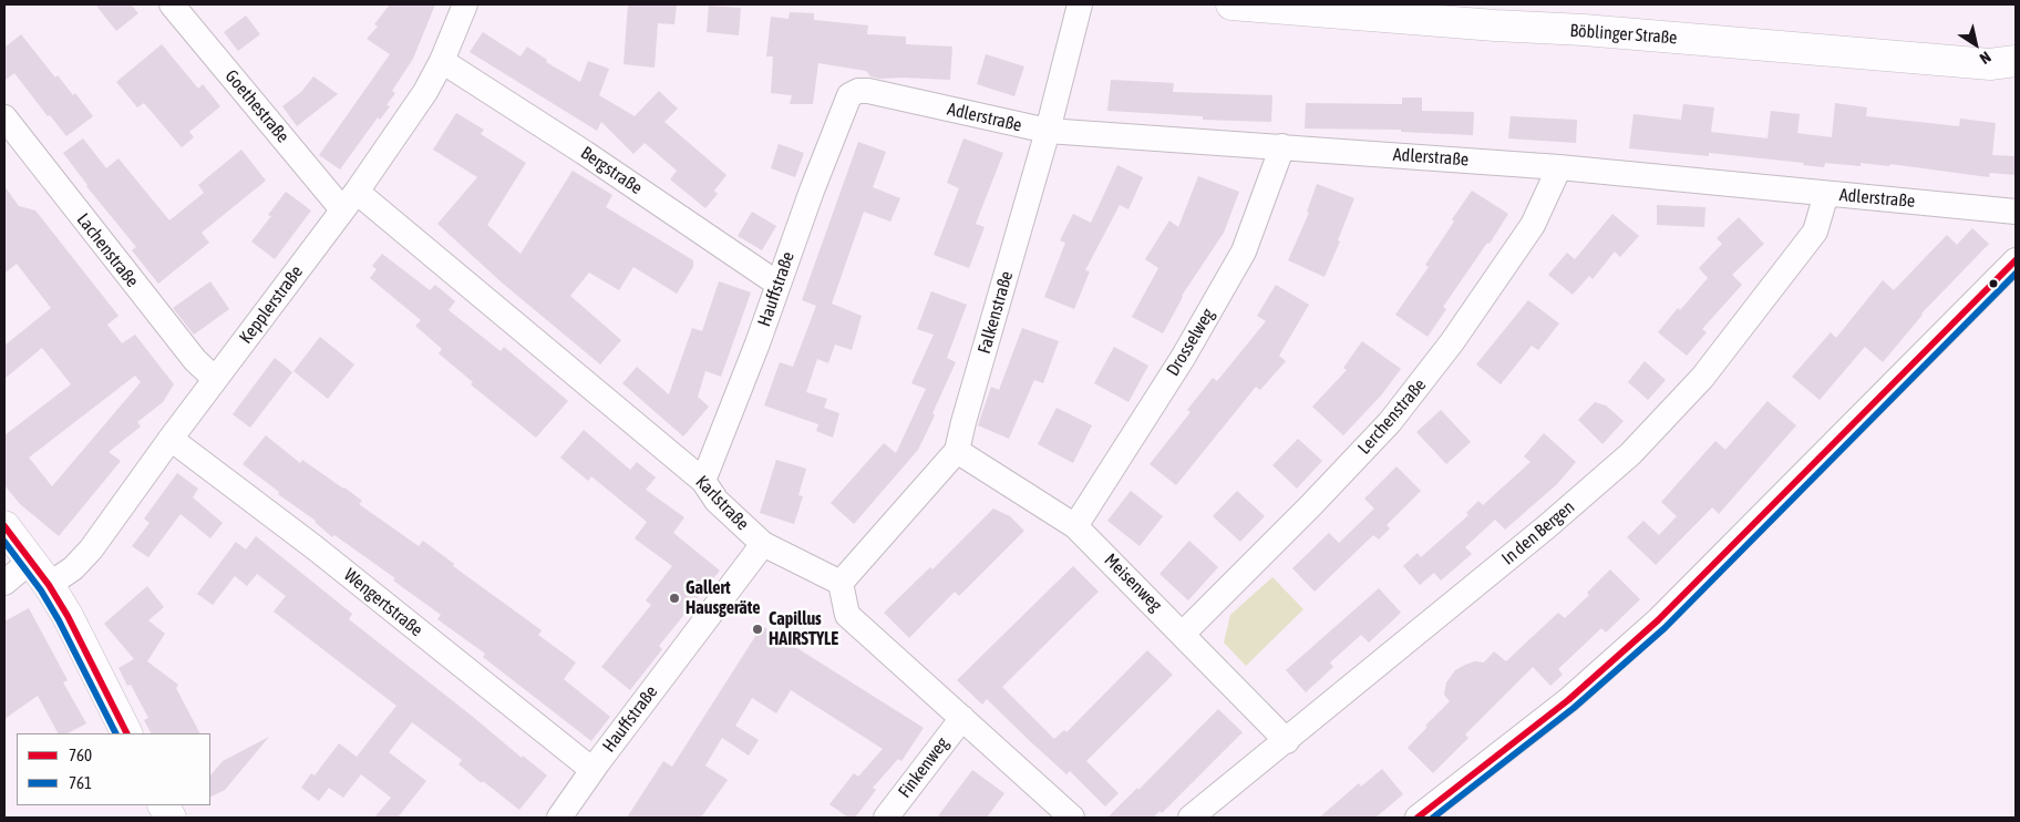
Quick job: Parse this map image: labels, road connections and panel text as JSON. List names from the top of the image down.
{
  "streets": {
    "main road": ["Böblinger Straße"],
    "street": [
      "Goethestraße",
      "Adlerstraße",
      "Bergstraße",
      "Lachenstraße",
      "Hauffstraße",
      "Kepplerstraße",
      "Falkenstraße",
      "Drosselweg",
      "Lerchenstraße",
      "Karlstraße",
      "In den Bergen",
      "Meisenweg",
      "Wengertstraße",
      "Finkenweg"
    ]
  },
  "crossings": [
    ["Goethestraße", "Kepplerstraße"],
    ["Goethestraße", "Karlstraße"],
    ["Adlerstraße", "Hauffstraße"],
    ["Adlerstraße", "Falkenstraße"],
    ["Adlerstraße", "Drosselweg"],
    ["Adlerstraße", "Lerchenstraße"],
    ["Adlerstraße", "In den Bergen"],
    ["Bergstraße", "Hauffstraße"],
    ["Bergstraße", "Kepplerstraße"],
    ["Lachenstraße", "Kepplerstraße"],
    ["Hauffstraße", "Karlstraße"],
    ["Hauffstraße", "Wengertstraße"],
    ["Kepplerstraße", "Karlstraße"],
    ["Kepplerstraße", "Wengertstraße"],
    ["Falkenstraße", "Karlstraße"],
    ["Falkenstraße", "Meisenweg"],
    ["Drosselweg", "Meisenweg"],
    ["Lerchenstraße", "Meisenweg"],
    ["In den Bergen", "Meisenweg"]
  ],
  "places": ["Gallert Hausgeräte", "Capillus HAIRSTYLE"],
  "lines": ["transit line 760", "transit line 761"],
  "legend": ["760", "761"],
  "north": "bottom right"
}
